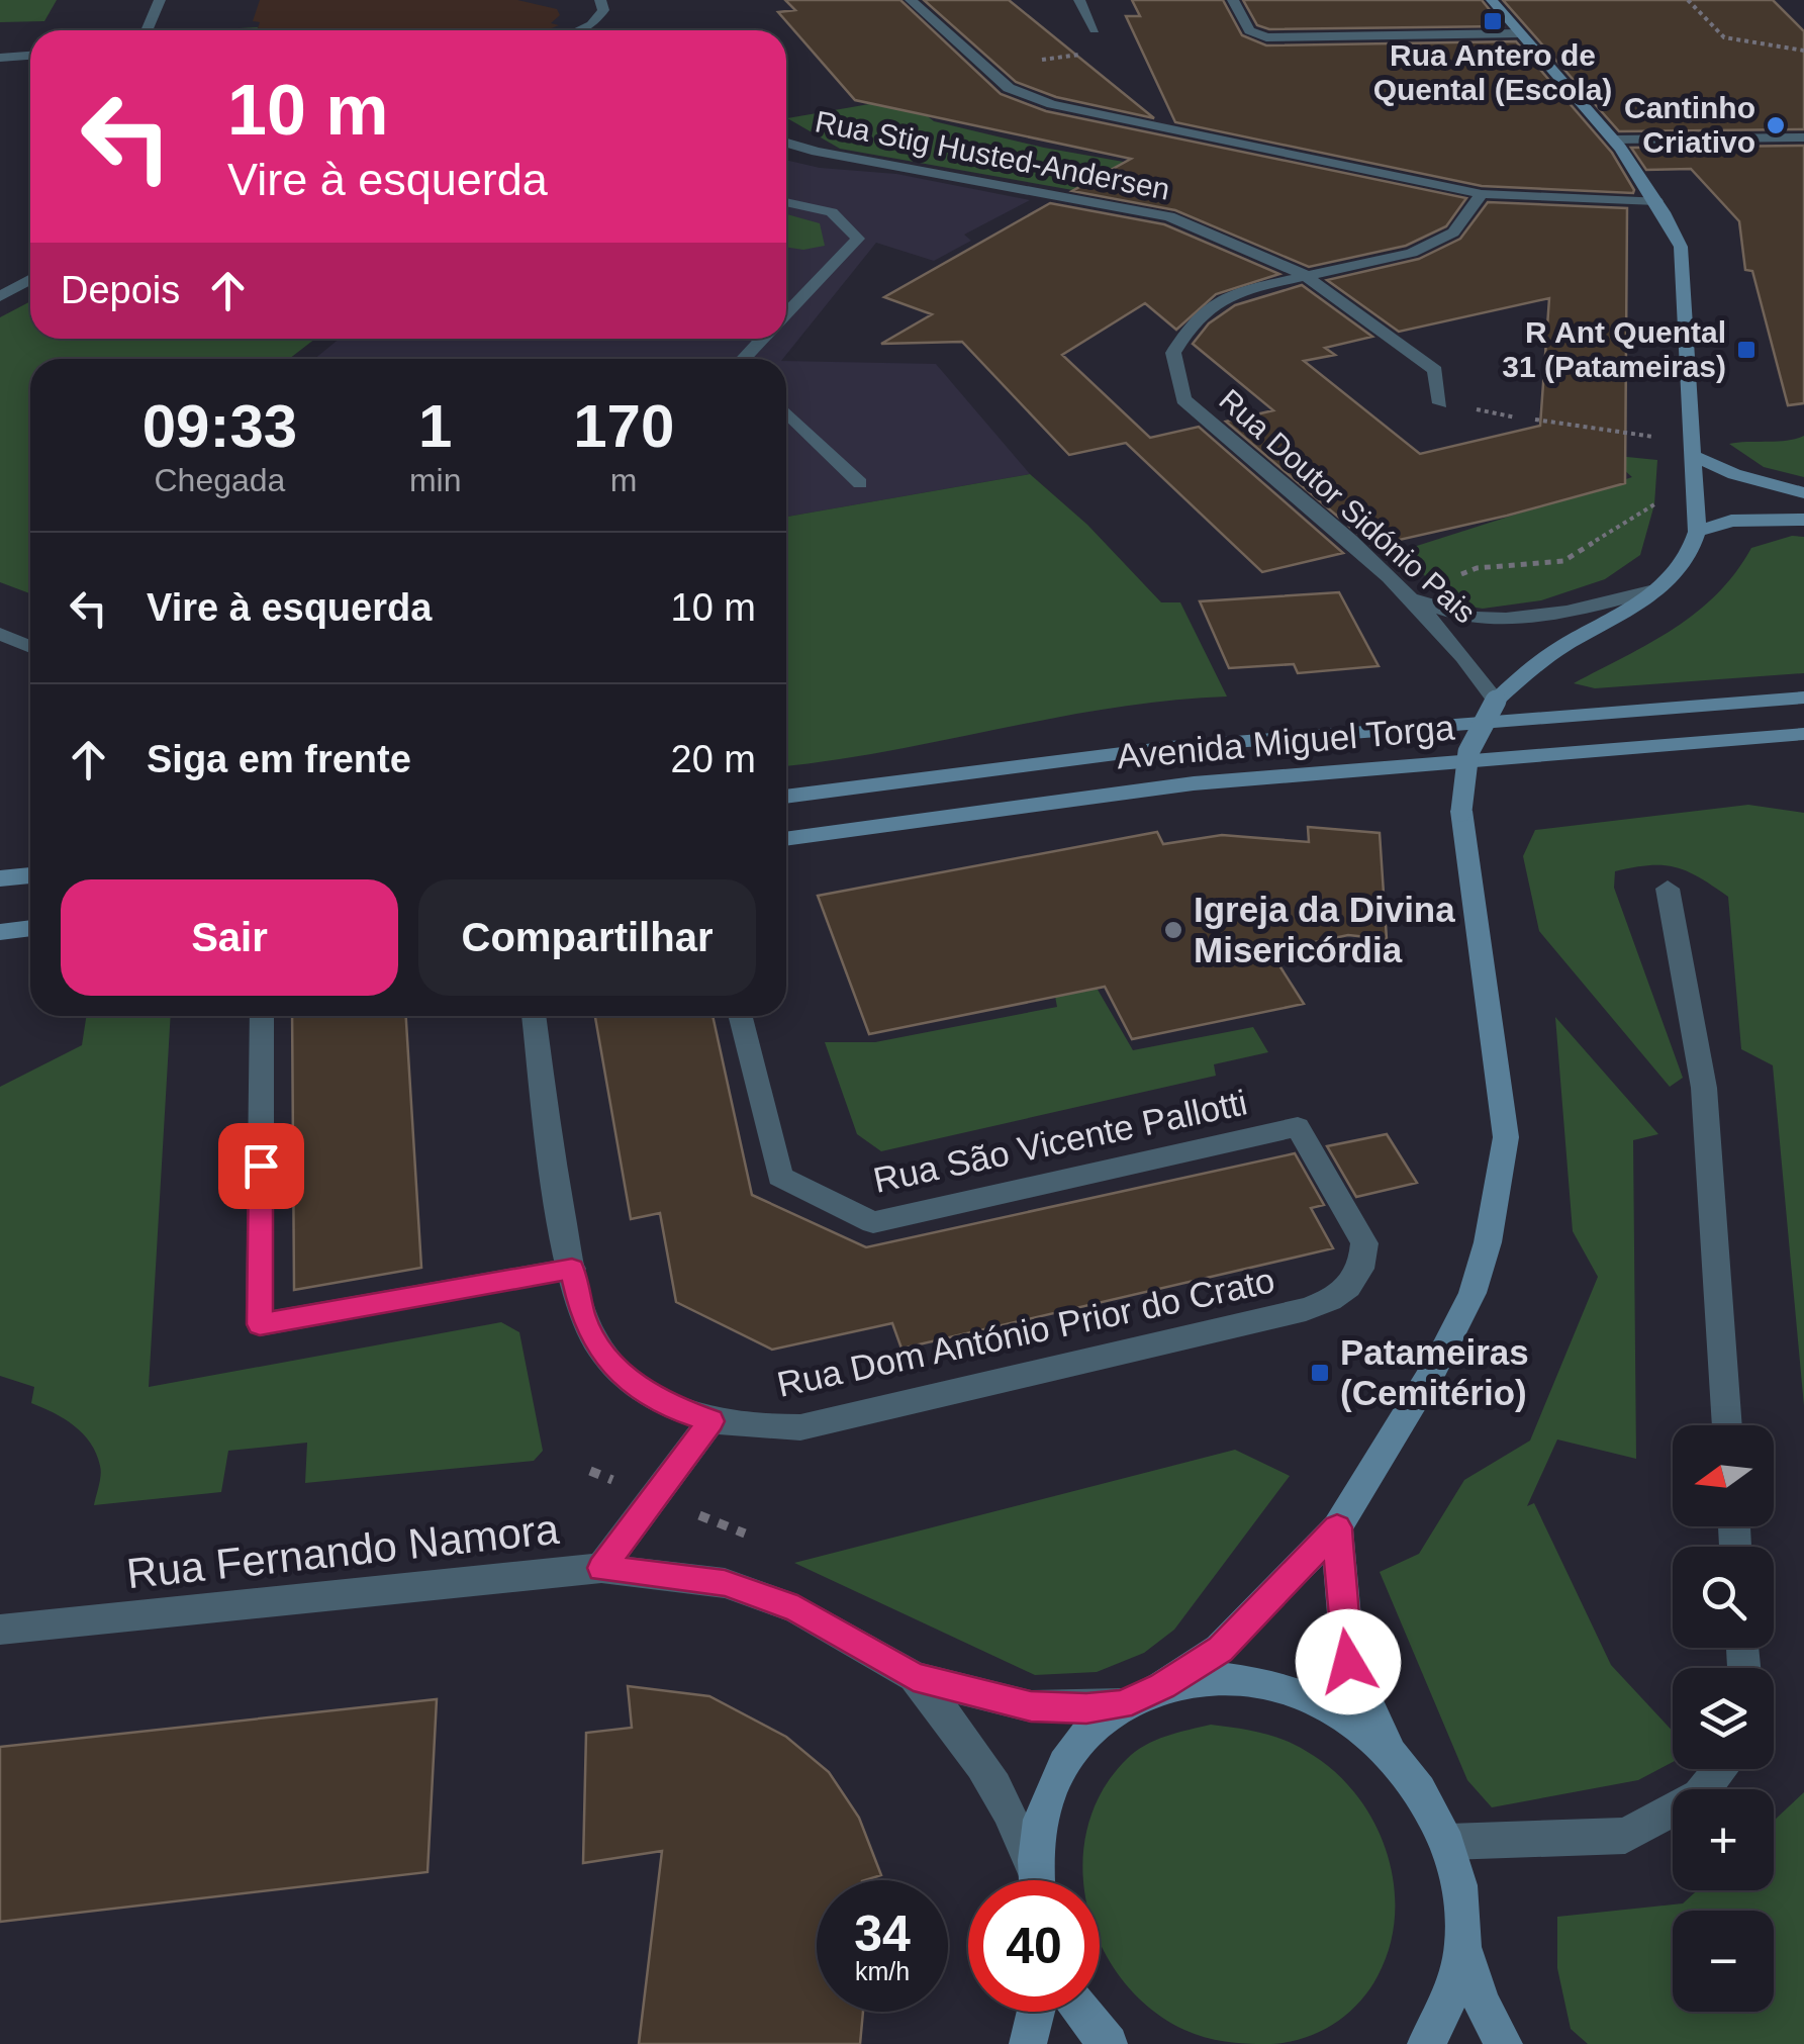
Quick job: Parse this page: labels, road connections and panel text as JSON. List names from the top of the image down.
{
  "streets": {
    "street": [
      "Rua Stig Husted-Andersen",
      "Rua Doutor Sidónio Pais",
      "Avenida Miguel Torga",
      "Rua São Vicente Pallotti",
      "Rua Dom António Prior do Crato",
      "Rua Fernando Namora"
    ]
  },
  "crossings": [
    ["Rua Stig Husted-Andersen", "Rua Doutor Sidónio Pais"],
    ["Rua São Vicente Pallotti", "Rua Dom António Prior do Crato"]
  ],
  "places": {
    "transit": ["Rua Antero de Quental (Escola)", "R Ant Quental 31 (Patameiras)", "Patameiras (Cemitério)"],
    "other": ["Cantinho Criativo", "Igreja da Divina Misericórdia"]
  },
  "north": "left",
  "page": {
    "turn": ["10 m", "Vire à esquerda"],
    "then": "Depois",
    "eta": [
      "09:33",
      "Chegada",
      "1",
      "min",
      "170",
      "m"
    ],
    "list": [
      {
        "name": "Vire à esquerda",
        "value": "10 m"
      },
      {
        "name": "Siga em frente",
        "value": "20 m"
      }
    ],
    "buttons": ["Sair", "Compartilhar"],
    "map_buttons": ["+", "−"],
    "speed": "34 km/h",
    "limit": "40"
  }
}
